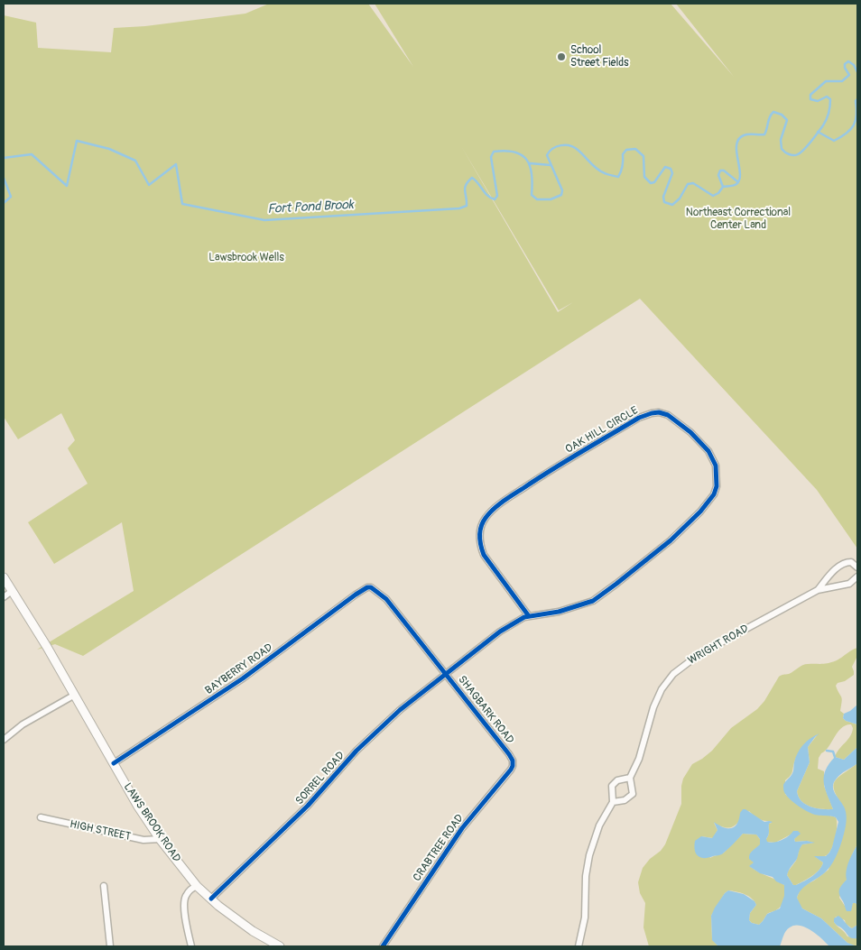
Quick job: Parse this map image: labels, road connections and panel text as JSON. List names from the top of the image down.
{
  "streets": {
    "street": [
      "OAK HILL CIRCLE",
      "WRIGHT ROAD",
      "BAYBERRY ROAD",
      "SHAGBARK ROAD",
      "SORREL ROAD",
      "LAWS BROOK ROAD",
      "HIGH STREET",
      "CRABTREE ROAD"
    ]
  },
  "crossings": [
    ["OAK HILL CIRCLE", "SHAGBARK ROAD"],
    ["OAK HILL CIRCLE", "SORREL ROAD"],
    ["BAYBERRY ROAD", "SHAGBARK ROAD"],
    ["BAYBERRY ROAD", "LAWS BROOK ROAD"],
    ["SHAGBARK ROAD", "SORREL ROAD"],
    ["SHAGBARK ROAD", "CRABTREE ROAD"],
    ["SORREL ROAD", "LAWS BROOK ROAD"],
    ["LAWS BROOK ROAD", "HIGH STREET"]
  ],
  "water": ["Fort Pond Brook"],
  "parks": ["Northeast Correctional Center Land", "Lawsbrook Wells"],
  "places": ["School Street Fields"]
}
